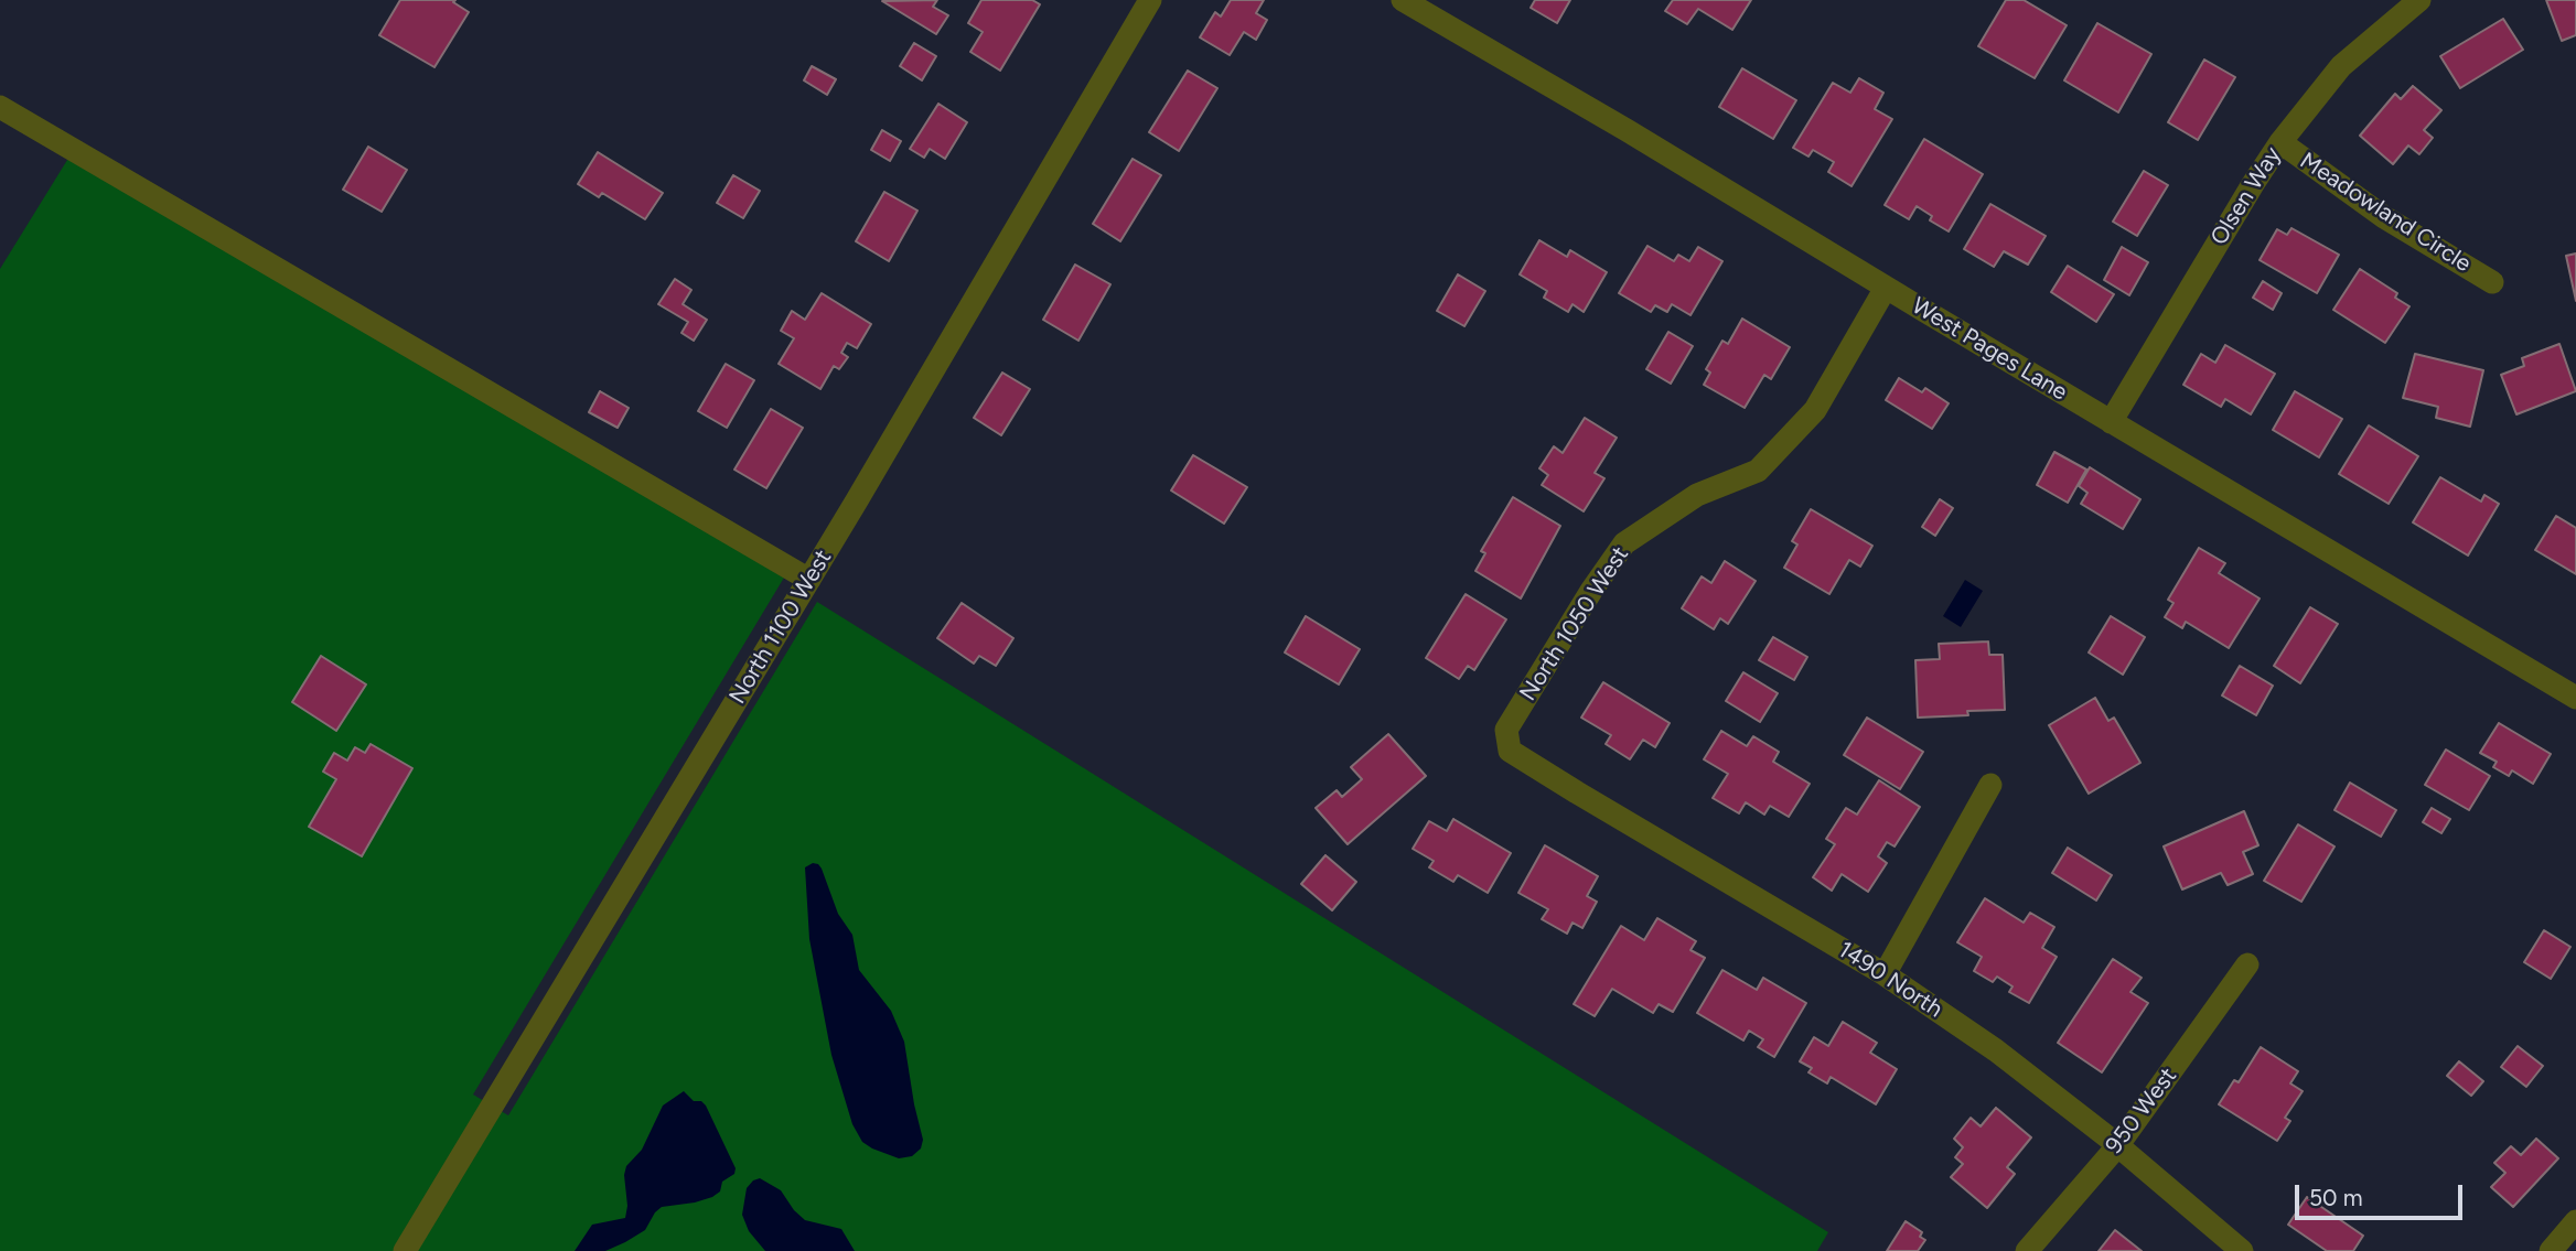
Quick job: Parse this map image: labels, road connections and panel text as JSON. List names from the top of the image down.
{
  "streets": {
    "street": [
      "Olsen Way",
      "Meadowland Circle",
      "West Pages Lane",
      "North 1050 West",
      "North 1100 West",
      "1490 North",
      "950 West"
    ]
  },
  "crossings": [
    ["Olsen Way", "Meadowland Circle"],
    ["Olsen Way", "West Pages Lane"],
    ["West Pages Lane", "North 1050 West"],
    ["North 1050 West", "1490 North"],
    ["1490 North", "950 West"]
  ],
  "scale_bar": "50 m"
}
